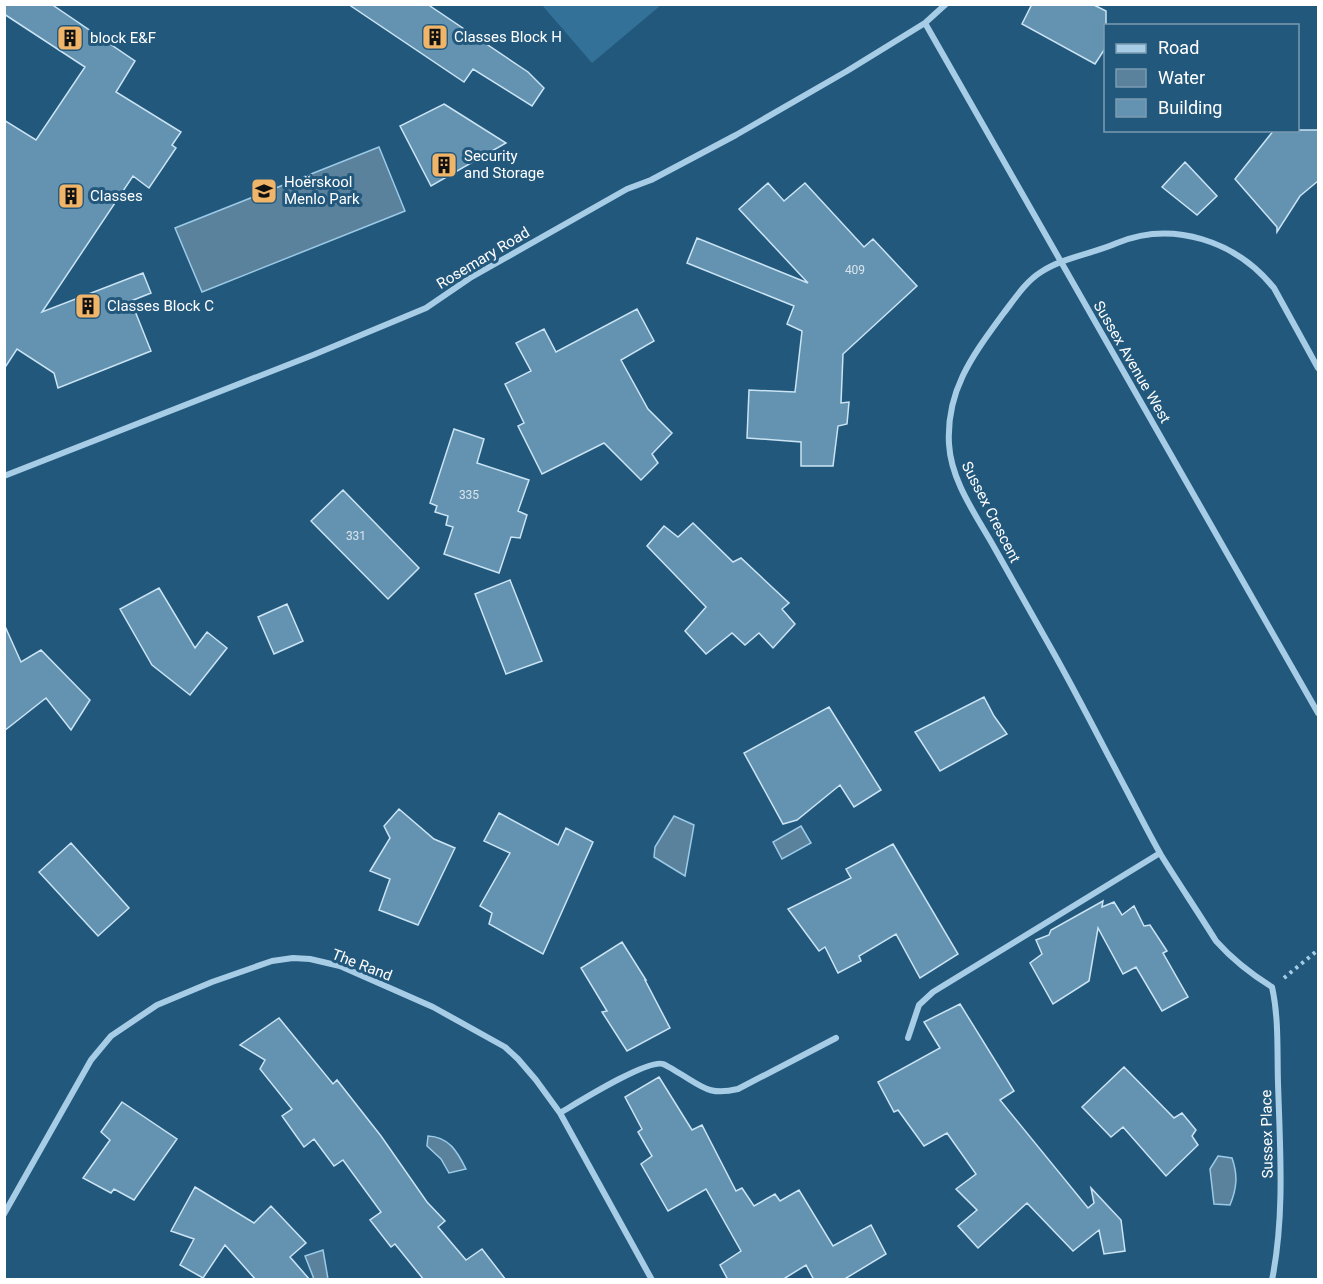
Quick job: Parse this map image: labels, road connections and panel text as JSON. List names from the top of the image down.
{
  "streets": {
    "street": [
      "Rosemary Road",
      "Sussex Avenue West",
      "Sussex Crescent",
      "The Rand",
      "Sussex Place"
    ]
  },
  "crossings": [
    ["Rosemary Road", "Sussex Avenue West"],
    ["Sussex Avenue West", "Sussex Crescent"],
    ["Sussex Crescent", "Sussex Place"]
  ],
  "places": {
    "building": [
      "Classes Block H",
      "block E&F",
      "Security and Storage",
      "Classes",
      "Classes Block C"
    ],
    "school or university": ["Hoërskool Menlo Park"]
  },
  "house_numbers": ["409", "335", "331"],
  "legend": ["Road", "Water", "Building"]
}
